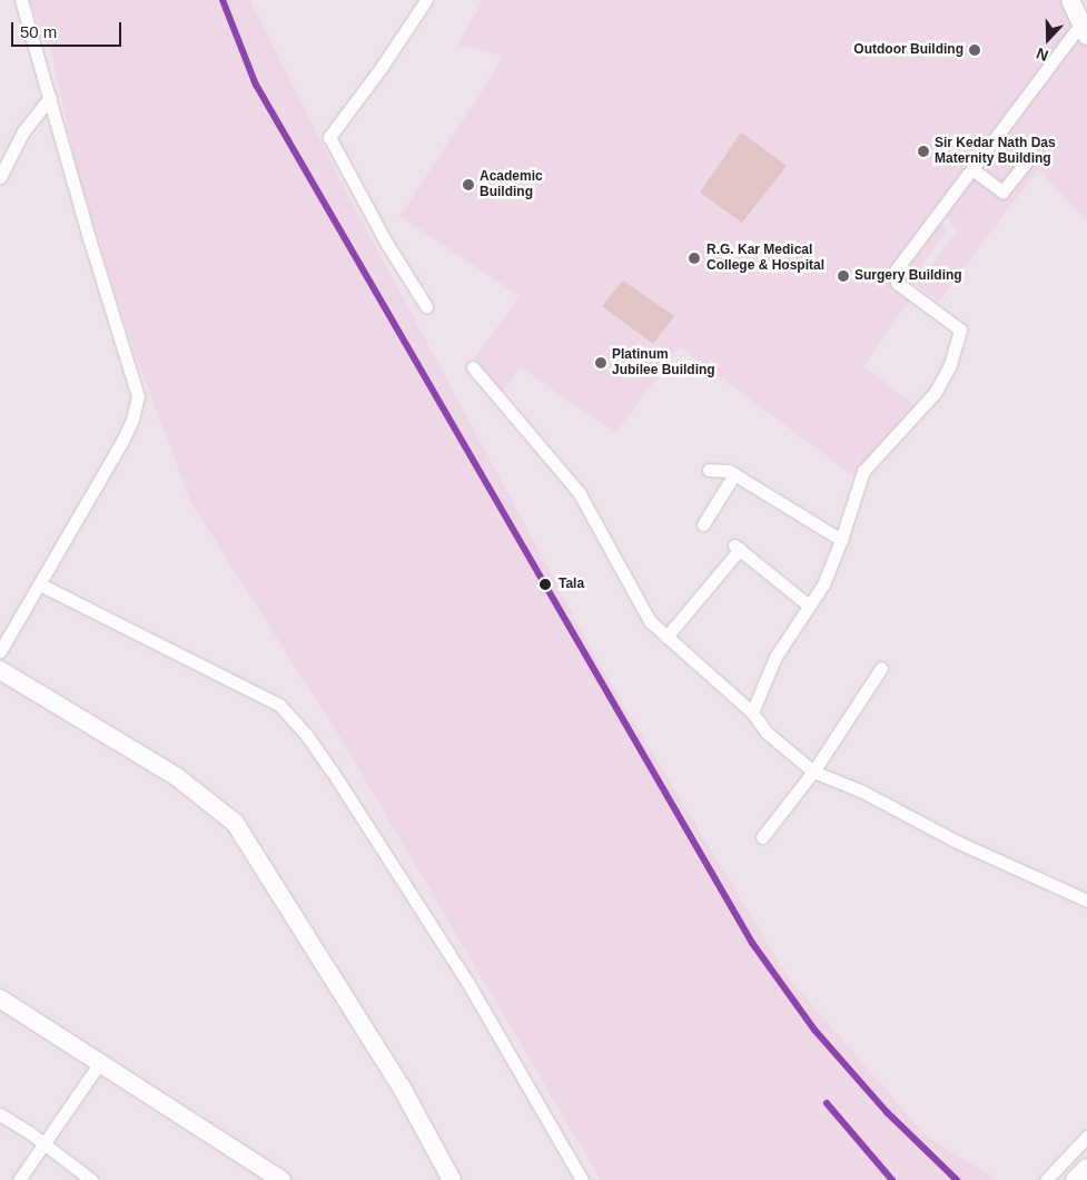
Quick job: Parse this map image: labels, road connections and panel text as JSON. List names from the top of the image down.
{
  "places": [
    "Outdoor Building",
    "Sir Kedar Nath Das Maternity Building",
    "Academic Building",
    "R.G. Kar Medical College & Hospital",
    "Surgery Building",
    "Platinum Jubilee Building",
    "Tala"
  ],
  "scale_bar": "50 m",
  "north": "bottom"
}
